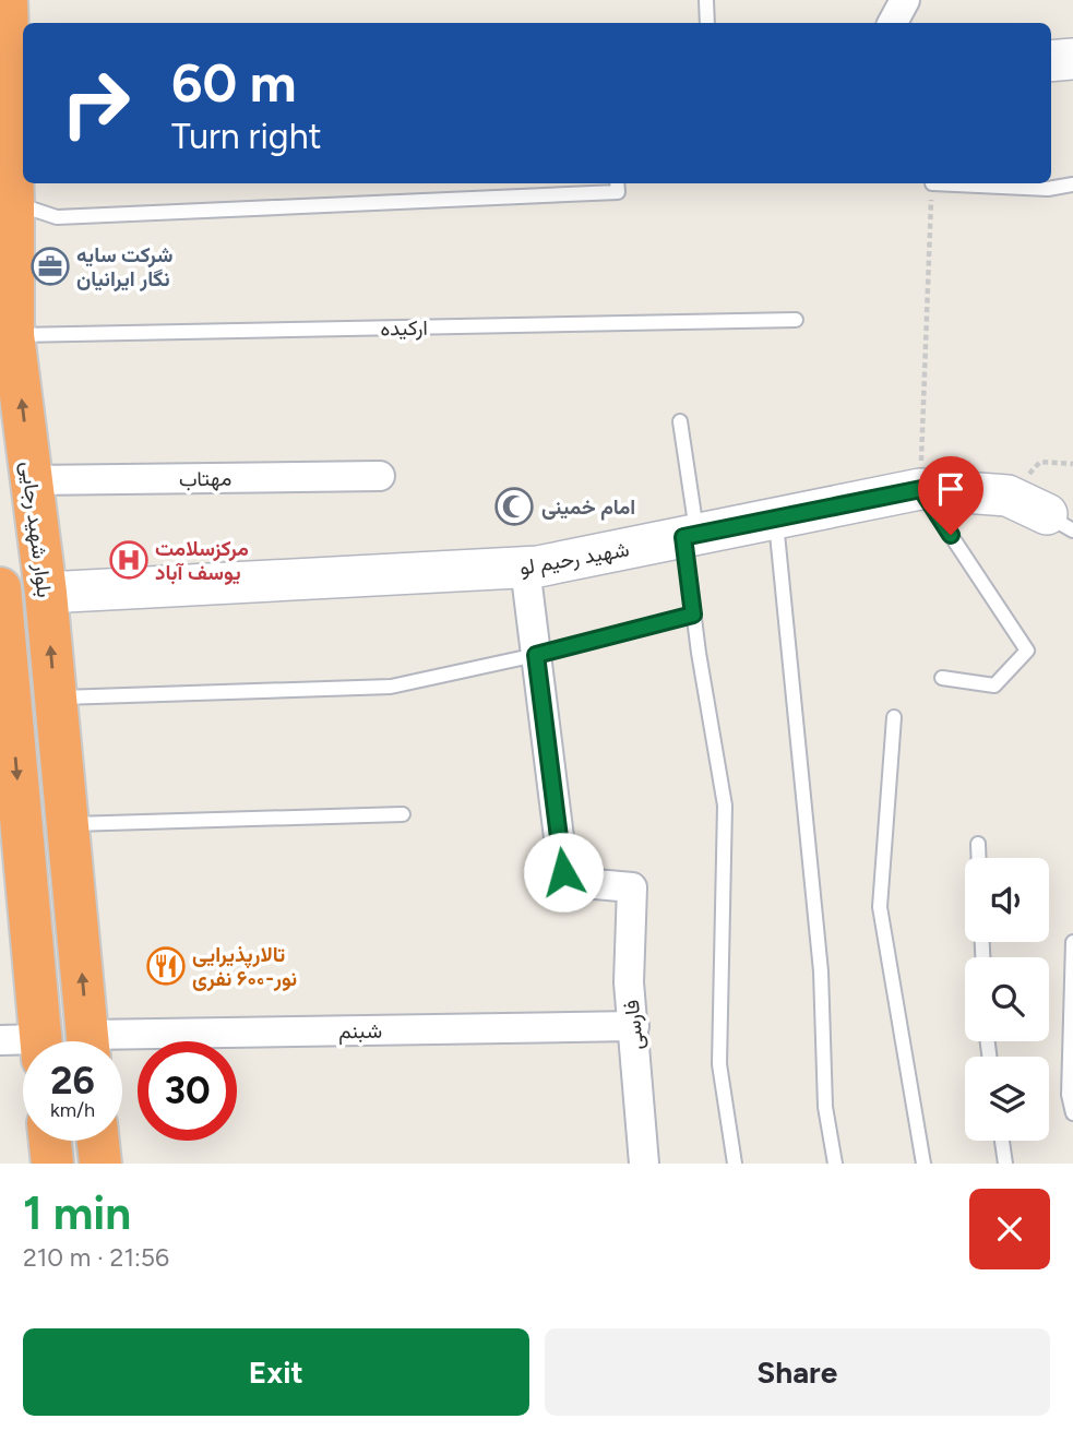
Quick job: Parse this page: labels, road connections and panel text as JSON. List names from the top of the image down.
{
  "streets": {
    "highway": ["بلوار شهید رجایی"],
    "street": [
      "مهتاب",
      "شهید رحیم لو",
      "فارسی",
      "شبنم"
    ],
    "lane": ["ارکیده"]
  },
  "crossings": [
    ["ارکیده", "بلوار شهید رجایی"],
    ["مهتاب", "بلوار شهید رجایی"],
    ["بلوار شهید رجایی", "شهید رحیم لو"],
    ["فارسی", "شبنم"]
  ],
  "places": {
    "office": ["شرکت سایه نگار ایرانیان"],
    "mosque": ["امام خمینی"],
    "hospital": ["مرکزسلامت یوسف آباد"],
    "restaurant": ["تالارپذیرایی نور-۶۰۰ نفری"]
  },
  "page": {
    "turn": ["60 m", "Turn right"],
    "speed": "26 km/h",
    "limit": "30",
    "heading": ["1 min", "210 m · 21:56"],
    "buttons": ["Exit", "Share"]
  }
}
